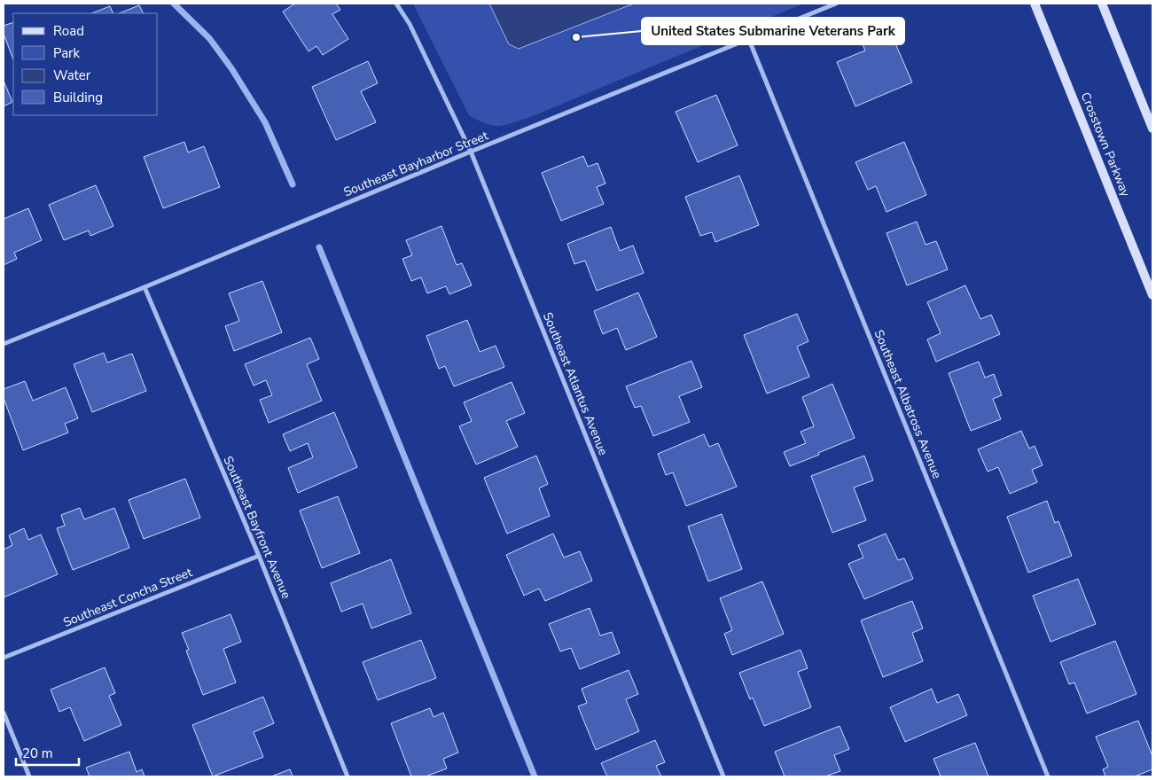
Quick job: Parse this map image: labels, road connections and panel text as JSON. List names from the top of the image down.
{
  "streets": {
    "main road": ["Crosstown Parkway"],
    "street": [
      "Southeast Bayharbor Street",
      "Southeast Atlantus Avenue",
      "Southeast Albatross Avenue",
      "Southeast Bayfront Avenue",
      "Southeast Concha Street"
    ]
  },
  "crossings": [
    ["Southeast Bayharbor Street", "Southeast Atlantus Avenue"],
    ["Southeast Bayharbor Street", "Southeast Albatross Avenue"],
    ["Southeast Bayharbor Street", "Southeast Bayfront Avenue"],
    ["Southeast Bayfront Avenue", "Southeast Concha Street"]
  ],
  "places": ["United States Submarine Veterans Park"],
  "legend": [
    "Road",
    "Park",
    "Water",
    "Building"
  ],
  "scale_bar": "20 m"
}
